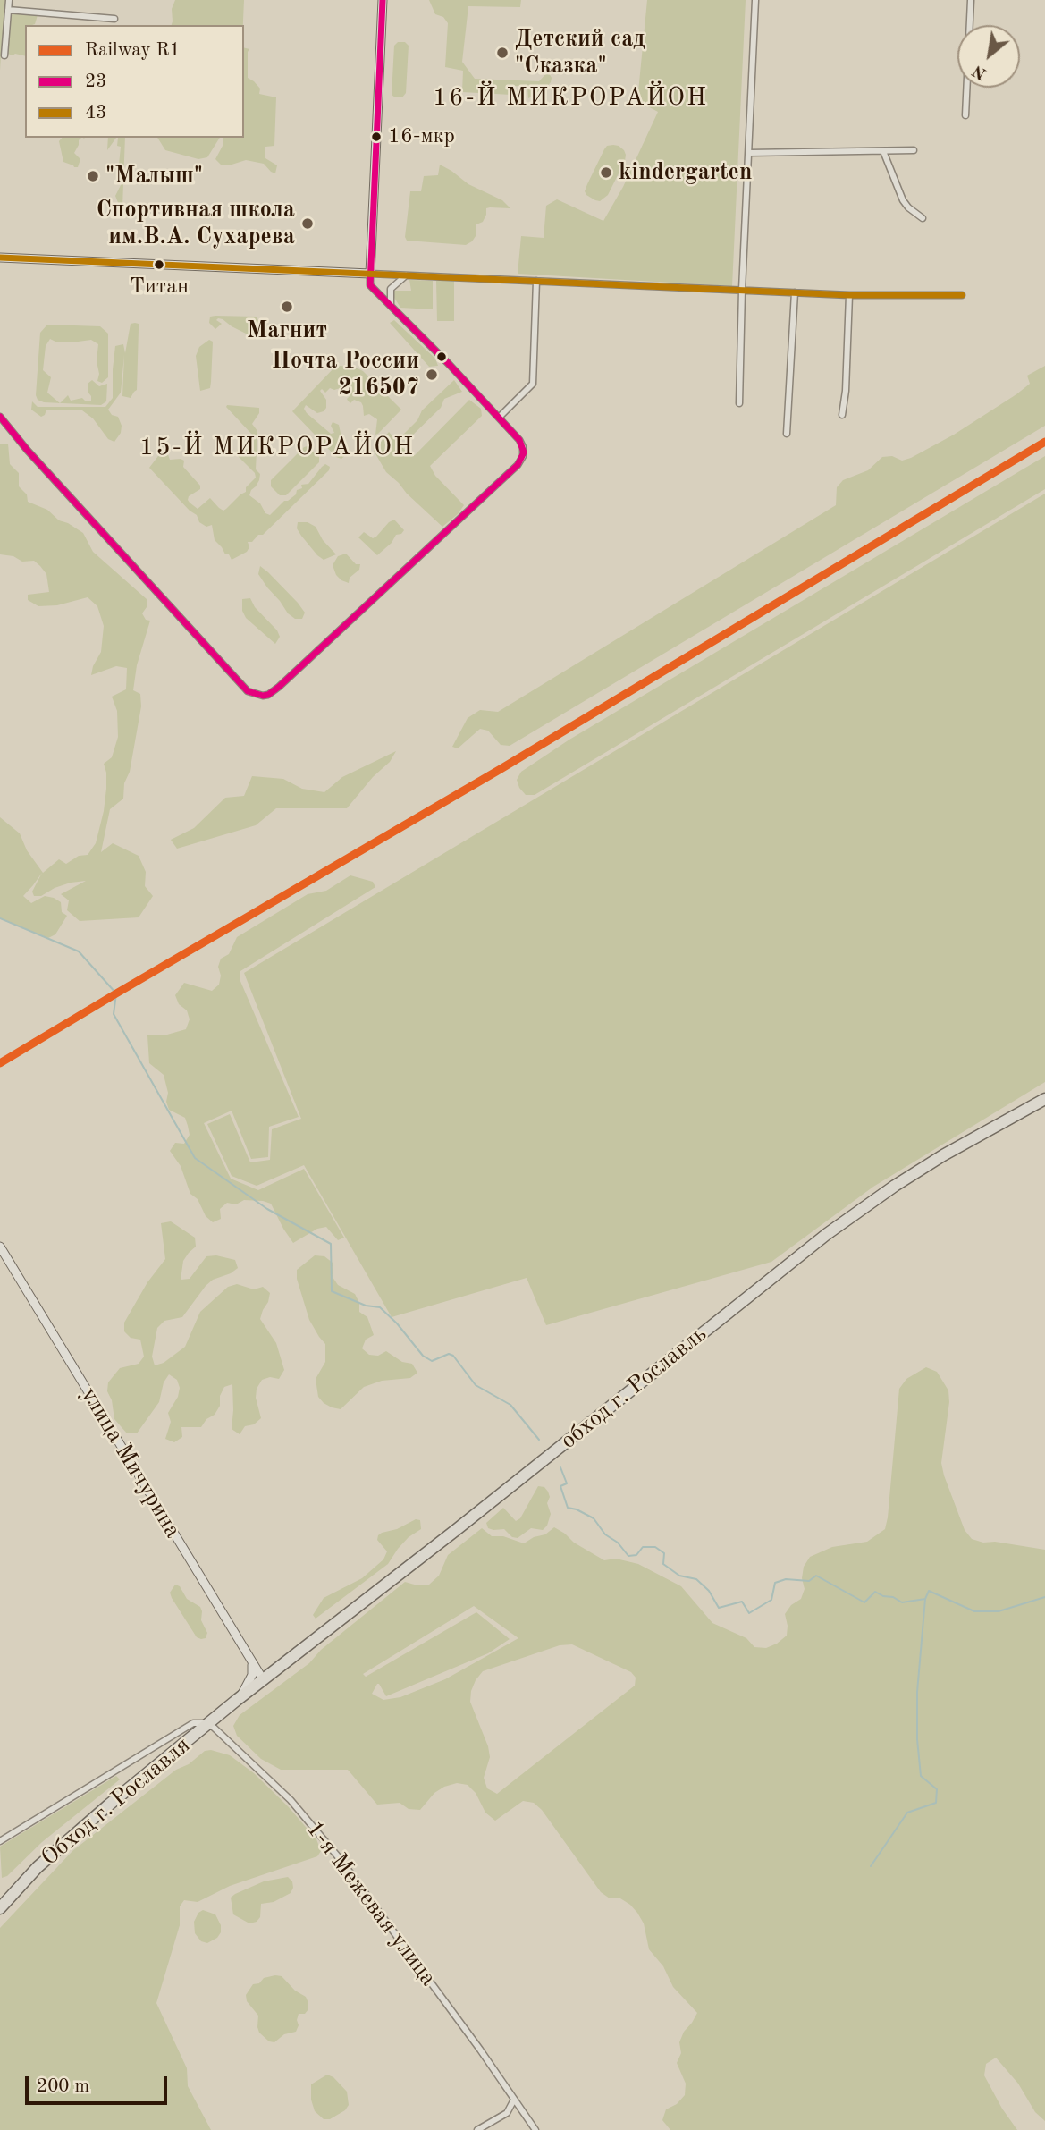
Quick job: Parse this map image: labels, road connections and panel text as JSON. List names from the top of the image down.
{
  "streets": {
    "highway": ["обход г. Рославль", "Обход г. Рославля"],
    "street": ["улица Мичурина", "1-я Межевая улица"]
  },
  "crossings": [
    ["обход г. Рославль", "улица Мичурина"],
    ["обход г. Рославль", "Обход г. Рославля"],
    ["Обход г. Рославля", "1-я Межевая улица"]
  ],
  "districts": ["16-Й МИКРОРАЙОН", "15-Й МИКРОРАЙОН"],
  "places": [
    "Детский сад \"Сказка\"",
    "16-мкр",
    "kindergarten",
    "\"Малыш\"",
    "Спортивная школа им.В.А. Сухарева",
    "Титан",
    "Магнит",
    "Почта России 216507"
  ],
  "lines": ["transit line 23", "transit line 43", "rail line R1"],
  "legend": ["Railway R1", "23", "43"],
  "scale_bar": "200 m",
  "north": "bottom left"
}
